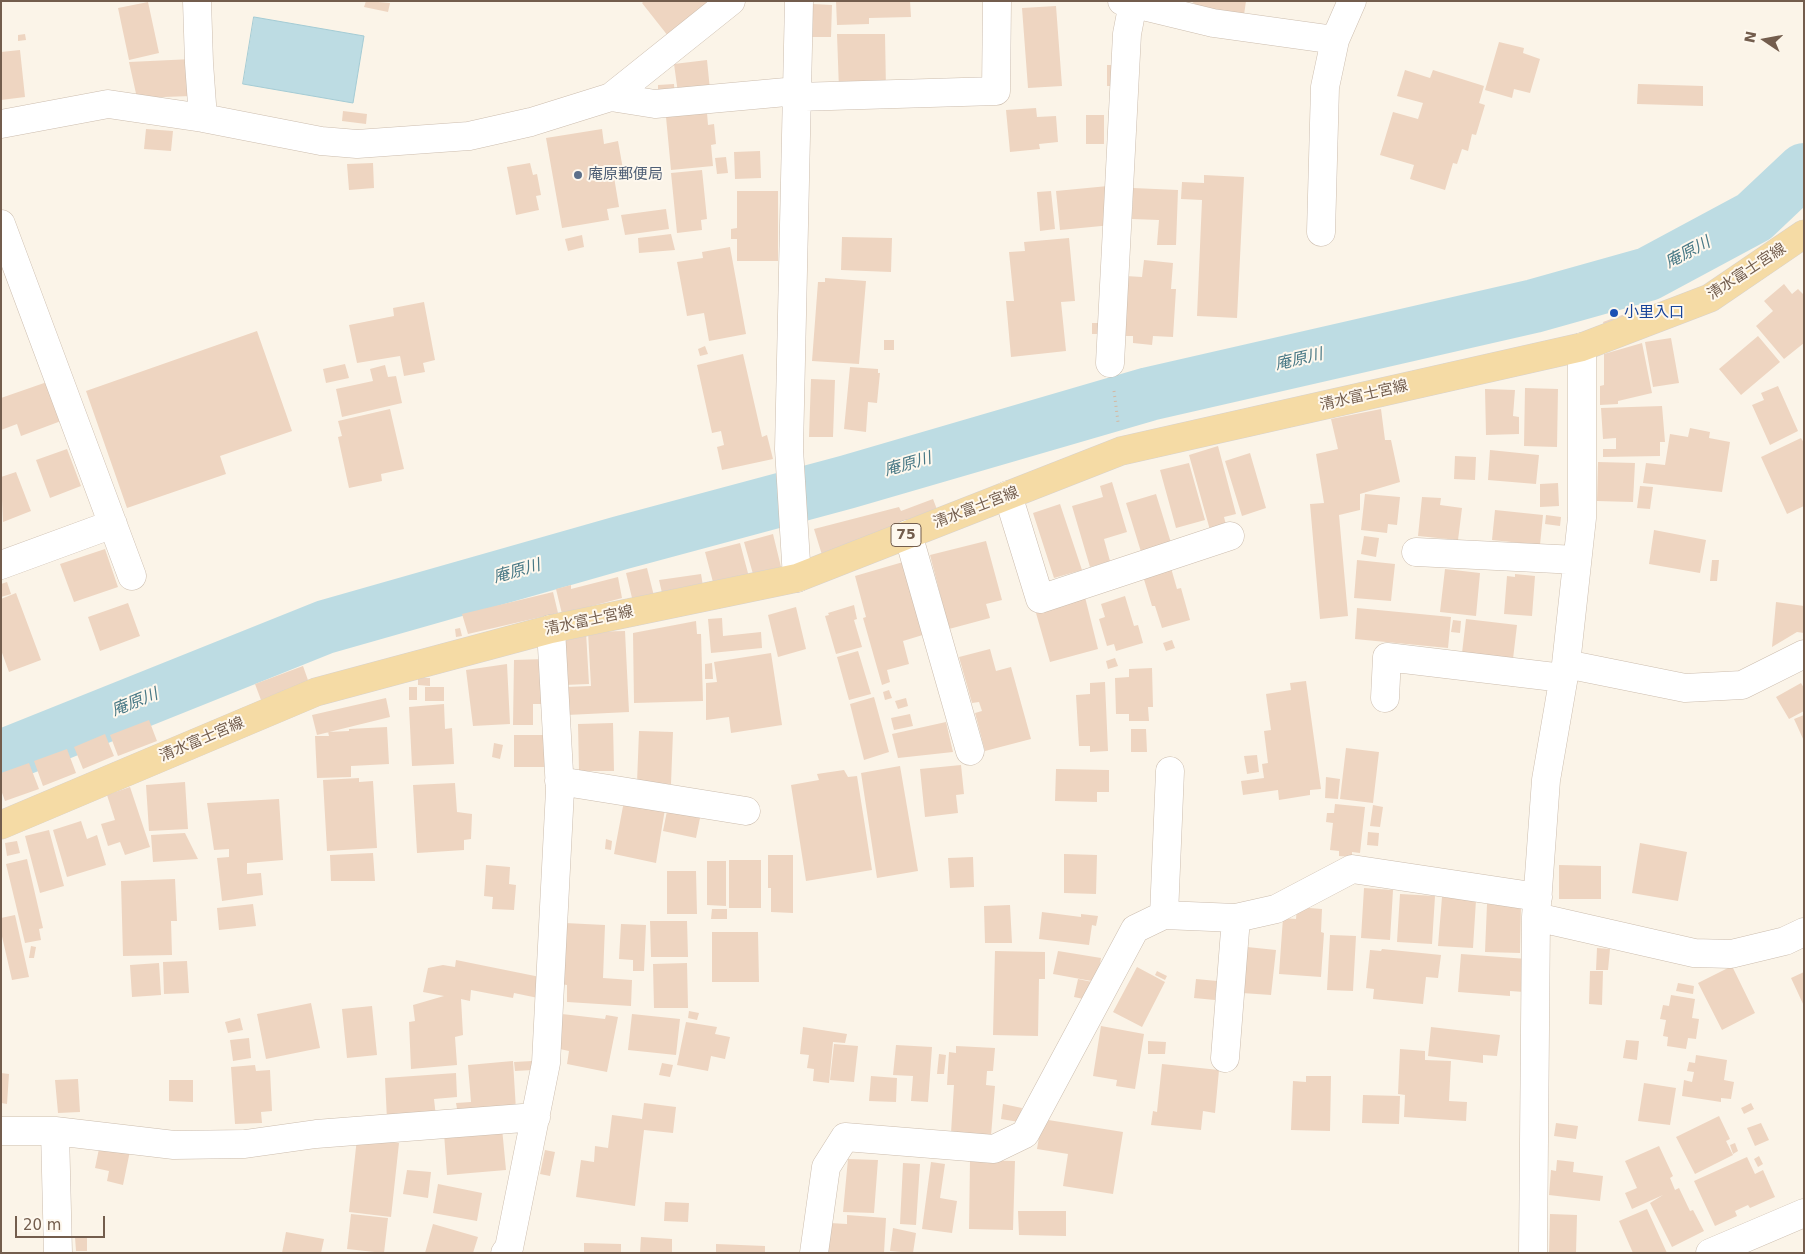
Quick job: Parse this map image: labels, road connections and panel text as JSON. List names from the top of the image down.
{
  "streets": {
    "main road": ["清水富士宮線", "75"]
  },
  "water": ["庵原川"],
  "places": ["庵原郵便局", "小里入口"],
  "scale_bar": "20 m",
  "north": "left"
}
